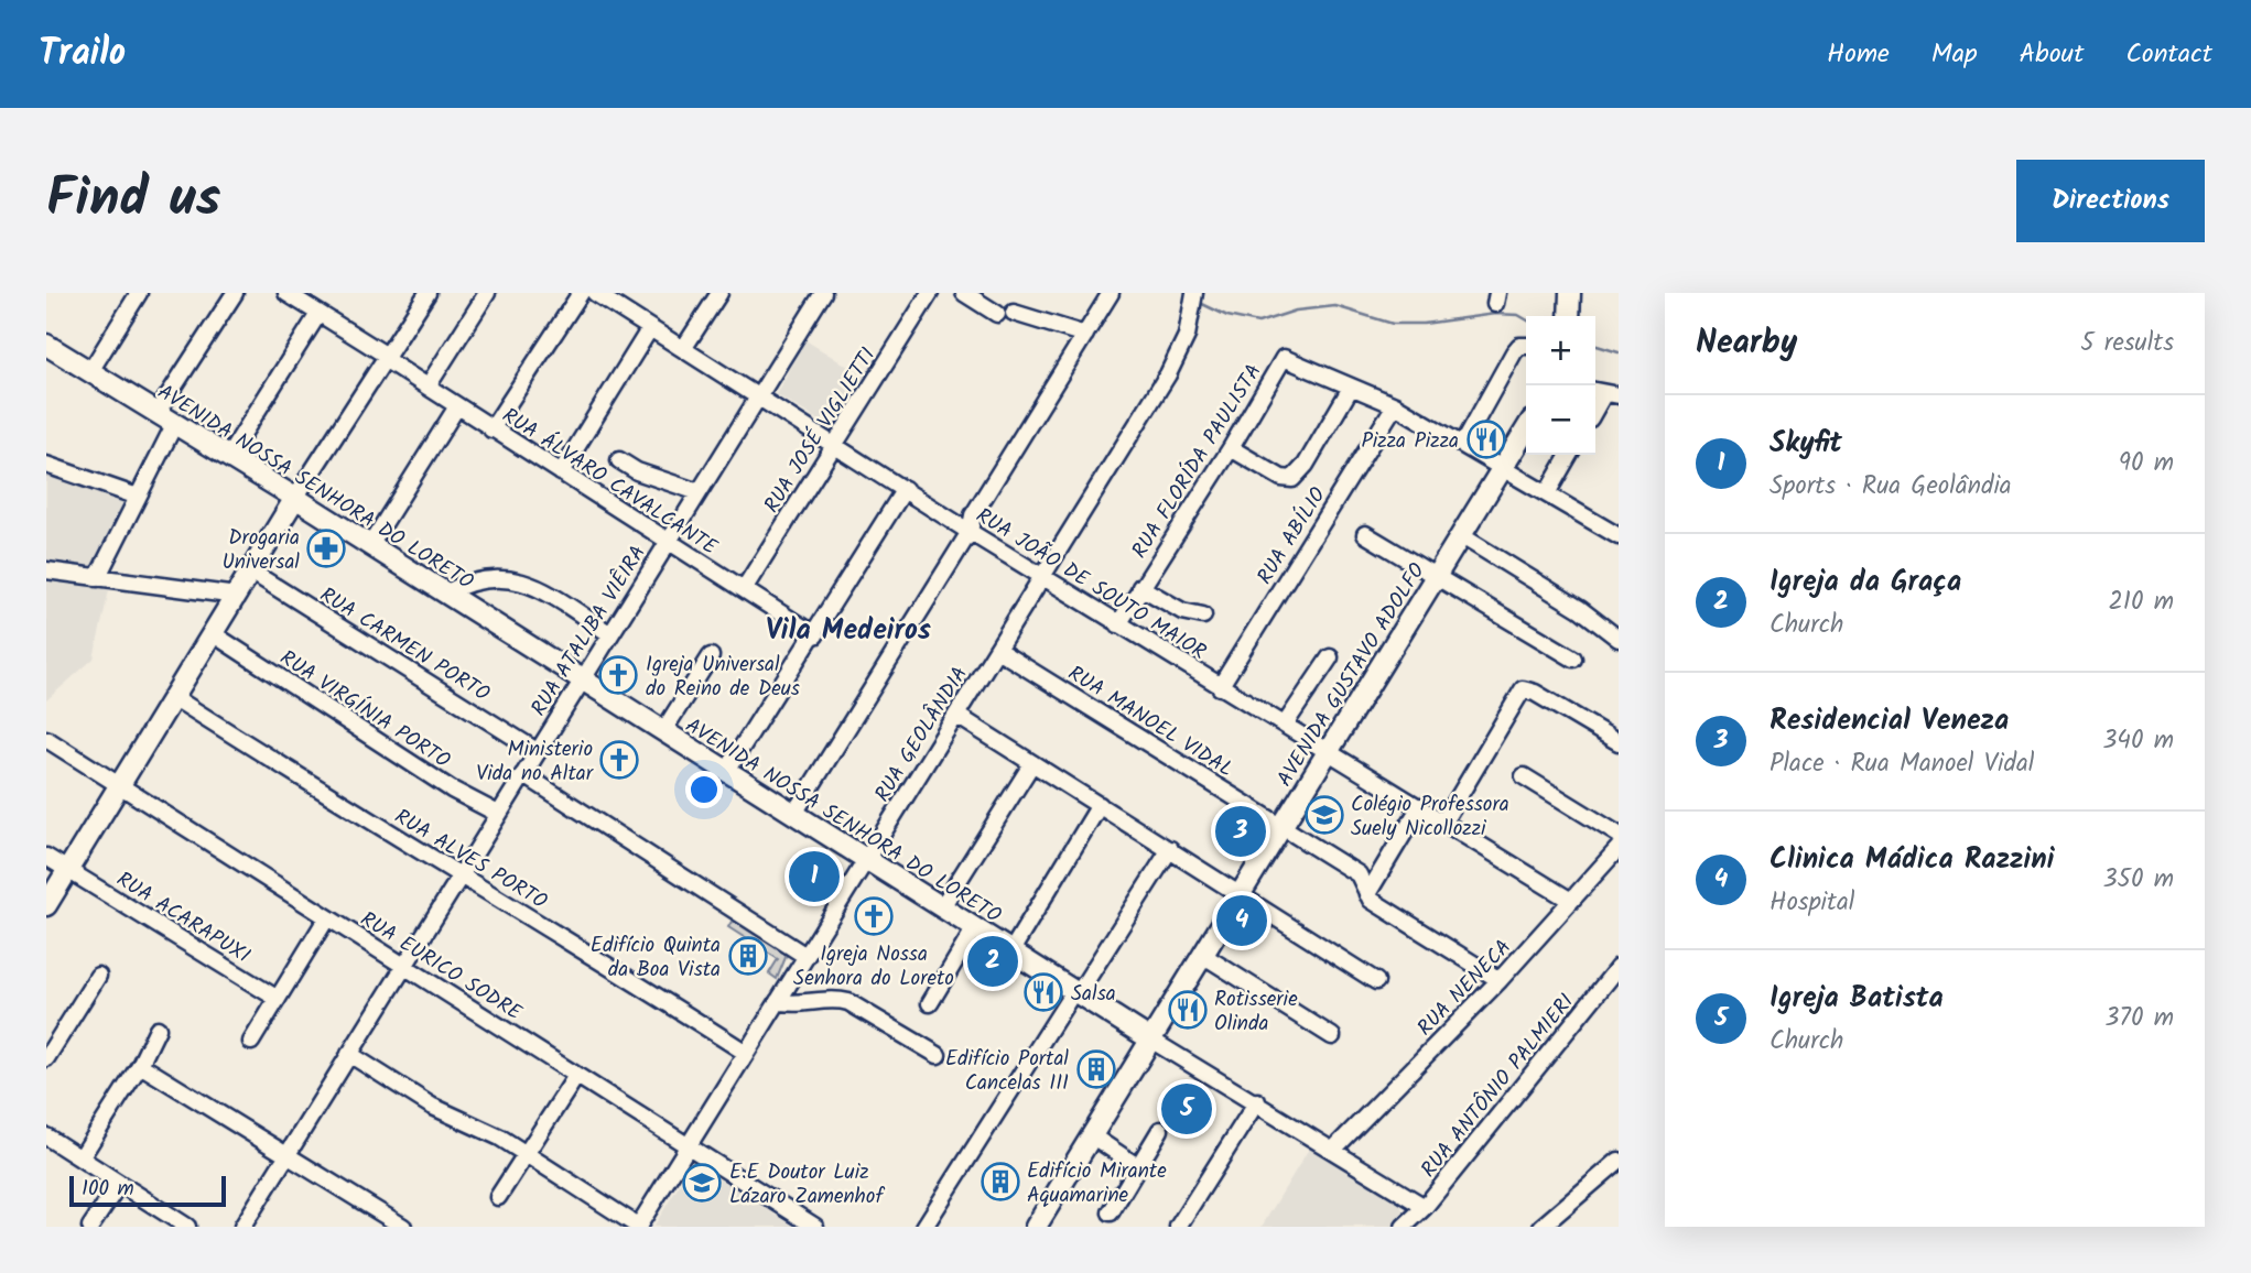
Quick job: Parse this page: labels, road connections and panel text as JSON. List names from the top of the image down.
{
  "streets": {
    "main road": ["AVENIDA NOSSA SENHORA DO LORETO", "AVENIDA GUSTAVO ADOLFO"],
    "street": [
      "RUA JOSÉ VIGLIETTI",
      "RUA FLORÍDA PAULISTA",
      "RUA ÁLVARO CAVALCANTE",
      "RUA ABÍLIO",
      "RUA JOÃO DE SOUTO MAIOR",
      "RUA ATALIBA VIÊIRA",
      "RUA CARMEN PORTO",
      "RUA VIRGÍNIA PORTO",
      "RUA MANOEL VIDAL",
      "RUA GEOLÂNDIA",
      "RUA ALVES PORTO",
      "RUA ACARAPUXI",
      "RUA EURICO SODRE",
      "RUA NENECA",
      "RUA ANTÔNIO PALMIERI"
    ]
  },
  "crossings": [
    ["RUA JOSÉ VIGLIETTI", "RUA ÁLVARO CAVALCANTE"],
    ["RUA JOSÉ VIGLIETTI", "RUA JOÃO DE SOUTO MAIOR"],
    ["RUA FLORÍDA PAULISTA", "RUA JOÃO DE SOUTO MAIOR"],
    ["RUA ÁLVARO CAVALCANTE", "RUA ATALIBA VIÊIRA"],
    ["AVENIDA NOSSA SENHORA DO LORETO", "RUA ATALIBA VIÊIRA"],
    ["AVENIDA NOSSA SENHORA DO LORETO", "AVENIDA GUSTAVO ADOLFO"],
    ["AVENIDA NOSSA SENHORA DO LORETO", "RUA GEOLÂNDIA"],
    ["AVENIDA NOSSA SENHORA DO LORETO", "RUA NENECA"],
    ["AVENIDA NOSSA SENHORA DO LORETO", "RUA ANTÔNIO PALMIERI"],
    ["RUA ABÍLIO", "RUA JOÃO DE SOUTO MAIOR"],
    ["RUA JOÃO DE SOUTO MAIOR", "RUA ATALIBA VIÊIRA"],
    ["RUA JOÃO DE SOUTO MAIOR", "AVENIDA GUSTAVO ADOLFO"],
    ["RUA JOÃO DE SOUTO MAIOR", "RUA GEOLÂNDIA"],
    ["RUA JOÃO DE SOUTO MAIOR", "RUA NENECA"],
    ["RUA ATALIBA VIÊIRA", "RUA CARMEN PORTO"],
    ["RUA ATALIBA VIÊIRA", "RUA VIRGÍNIA PORTO"],
    ["RUA ATALIBA VIÊIRA", "RUA ALVES PORTO"],
    ["RUA ATALIBA VIÊIRA", "RUA EURICO SODRE"],
    ["AVENIDA GUSTAVO ADOLFO", "RUA MANOEL VIDAL"],
    ["RUA MANOEL VIDAL", "RUA GEOLÂNDIA"],
    ["RUA MANOEL VIDAL", "RUA NENECA"],
    ["RUA GEOLÂNDIA", "RUA ALVES PORTO"],
    ["RUA GEOLÂNDIA", "RUA EURICO SODRE"]
  ],
  "districts": ["Vila Medeiros"],
  "places": {
    "restaurant": ["Pizza Pizza", "Salsa", "Rotisserie Olinda"],
    "pharmacy": ["Drogaria Universal"],
    "church": ["Igreja Universal do Reino de Deus", "Ministerio Vida no Altar", "Igreja Nossa Senhora do Loreto"],
    "school or university": ["Colégio Professora Suely Nicollozzi", "E.E Doutor Luiz Lázaro Zamenhof"],
    "building": ["Edifício Quinta da Boa Vista", "Edifício Portal Cancelas III", "Edifício Mirante Aquamarine"]
  },
  "scale_bar": "100 m",
  "page": {
    "header": "Trailo",
    "nav": [
      "Home",
      "Map",
      "About",
      "Contact"
    ],
    "title": "Find us",
    "buttons": "Directions",
    "heading": ["Nearby", "5 results"],
    "map_buttons": ["+", "−"],
    "list": [
      {
        "mark": "1",
        "name": "Skyfit",
        "note": "Sports · Rua Geolândia",
        "value": "90 m"
      },
      {
        "mark": "2",
        "name": "Igreja da Graça",
        "note": "Church",
        "value": "210 m"
      },
      {
        "mark": "3",
        "name": "Residencial Veneza",
        "note": "Place · Rua Manoel Vidal",
        "value": "340 m"
      },
      {
        "mark": "4",
        "name": "Clinica Mádica Razzini",
        "note": "Hospital",
        "value": "350 m"
      },
      {
        "mark": "5",
        "name": "Igreja Batista",
        "note": "Church",
        "value": "370 m"
      }
    ],
    "pins": [
      "3",
      "1",
      "4",
      "2",
      "5"
    ],
    "scale": "100 m"
  }
}
